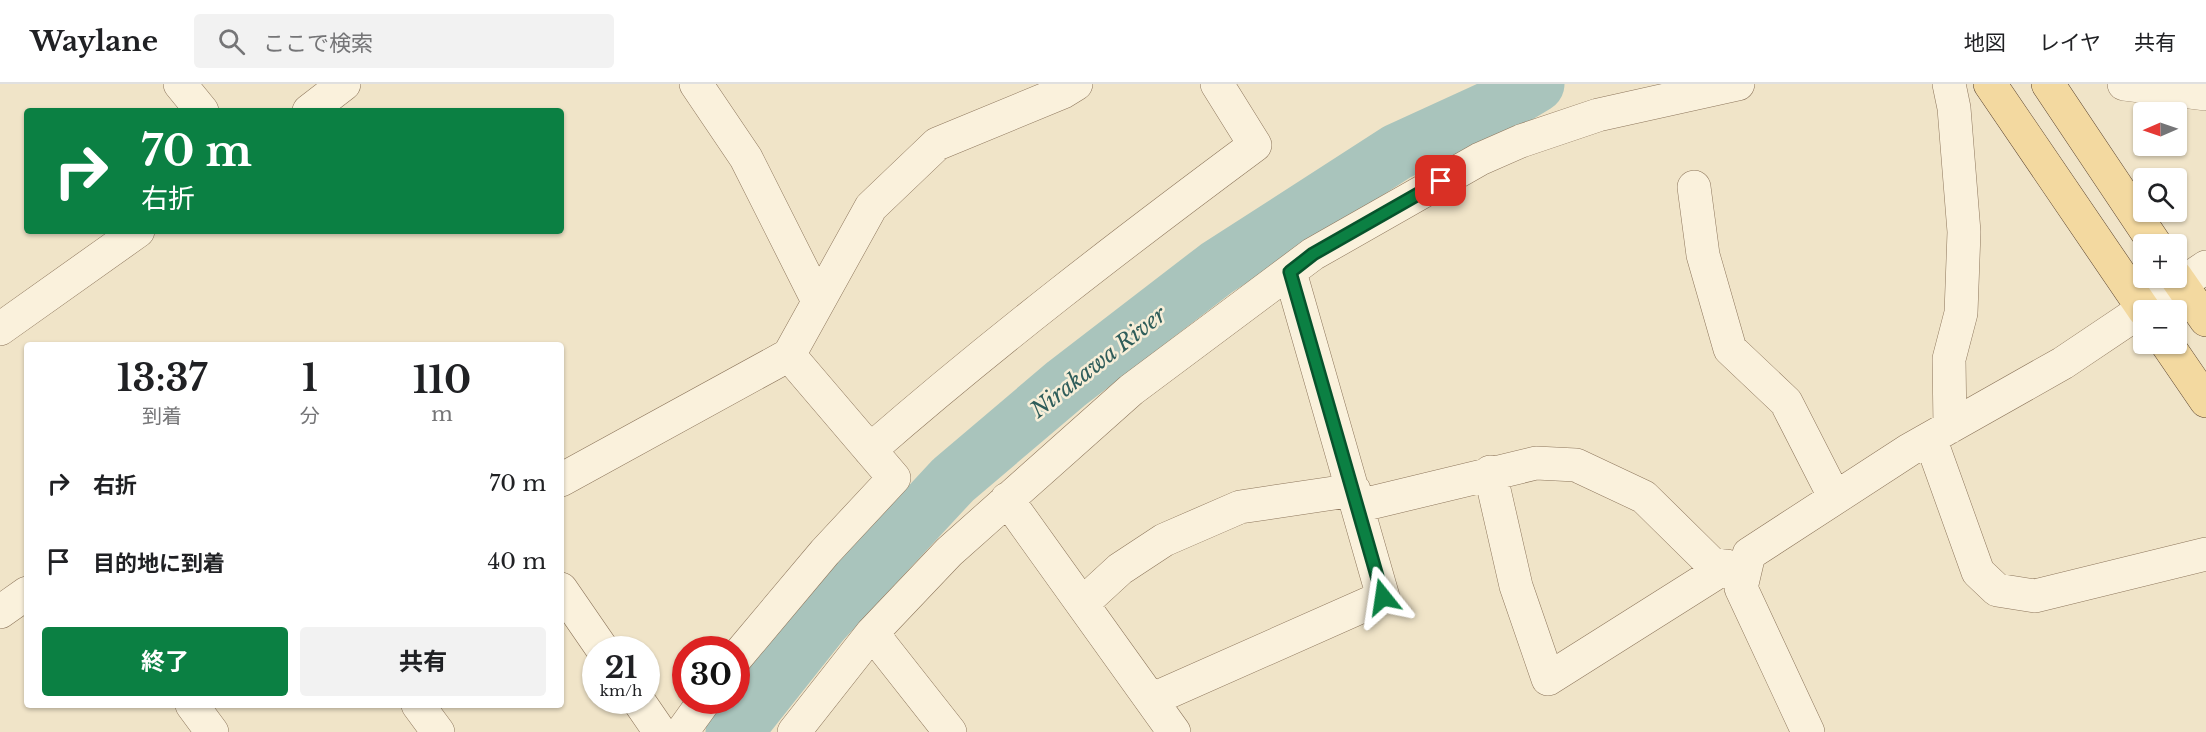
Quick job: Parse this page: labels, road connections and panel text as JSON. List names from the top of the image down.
{
  "water": ["Nirakawa River"],
  "north": "left",
  "page": {
    "header": "Waylane",
    "search": "ここで検索",
    "nav": ["地図", "レイヤ", "共有"],
    "map_buttons": ["+", "−"],
    "turn": ["70 m", "右折"],
    "eta": [
      "13:37",
      "到着",
      "1",
      "分",
      "110",
      "m"
    ],
    "list": [
      {
        "name": "右折",
        "value": "70 m"
      },
      {
        "name": "目的地に到着",
        "value": "40 m"
      }
    ],
    "buttons": ["終了", "共有"],
    "speed": "21 km/h",
    "limit": "30"
  }
}
